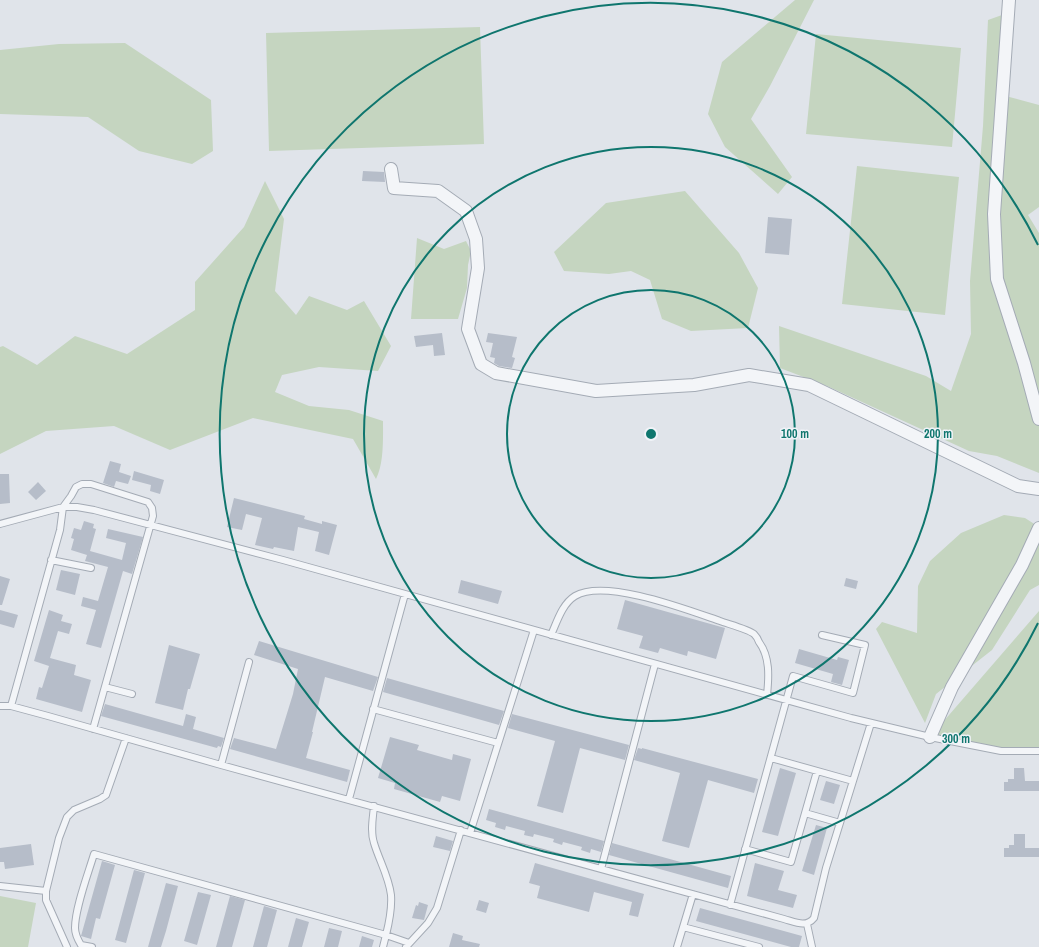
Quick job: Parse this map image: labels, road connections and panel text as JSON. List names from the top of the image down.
{
  "rings": ["100 m", "200 m", "300 m"]
}
